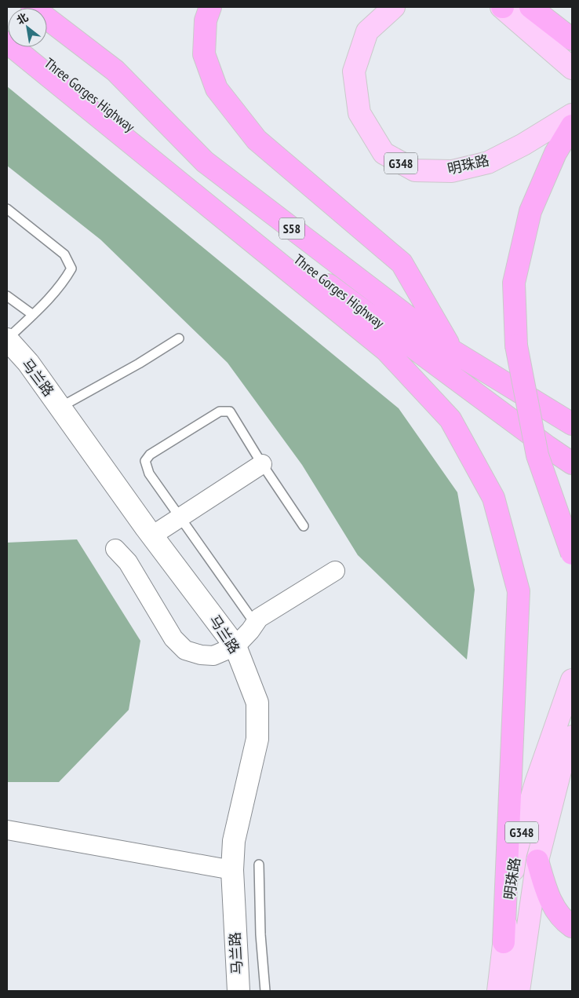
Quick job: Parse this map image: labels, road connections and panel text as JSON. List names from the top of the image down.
{
  "streets": {
    "highway": ["Three Gorges Highway", "S58"],
    "main road": ["G348", "明珠路"],
    "street": ["马兰路"]
  },
  "north": "top left"
}
